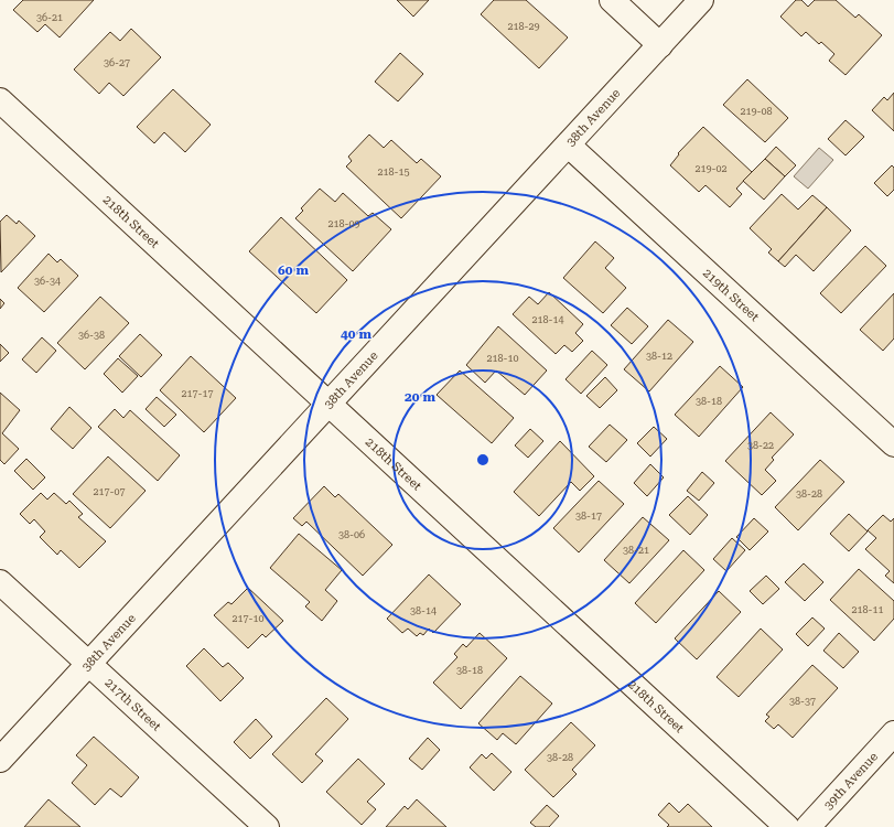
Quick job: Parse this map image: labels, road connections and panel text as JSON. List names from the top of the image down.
{
  "streets": {
    "street": [
      "38th Avenue",
      "218th Street",
      "219th Street",
      "217th Street",
      "39th Avenue"
    ]
  },
  "crossings": [
    ["38th Avenue", "218th Street"],
    ["38th Avenue", "219th Street"],
    ["38th Avenue", "217th Street"]
  ],
  "house_numbers": [
    "36-21",
    "218-29",
    "36-27",
    "219-08",
    "219-02",
    "218-15",
    "218-09",
    "36-34",
    "218-14",
    "36-38",
    "38-12",
    "218-10",
    "217-17",
    "38-18",
    "38-22",
    "217-07",
    "38-28",
    "38-17",
    "38-06",
    "38-21",
    "218-11",
    "38-14",
    "217-10",
    "38-18",
    "38-37",
    "38-28"
  ],
  "rings": ["60 m", "40 m", "20 m"]
}
